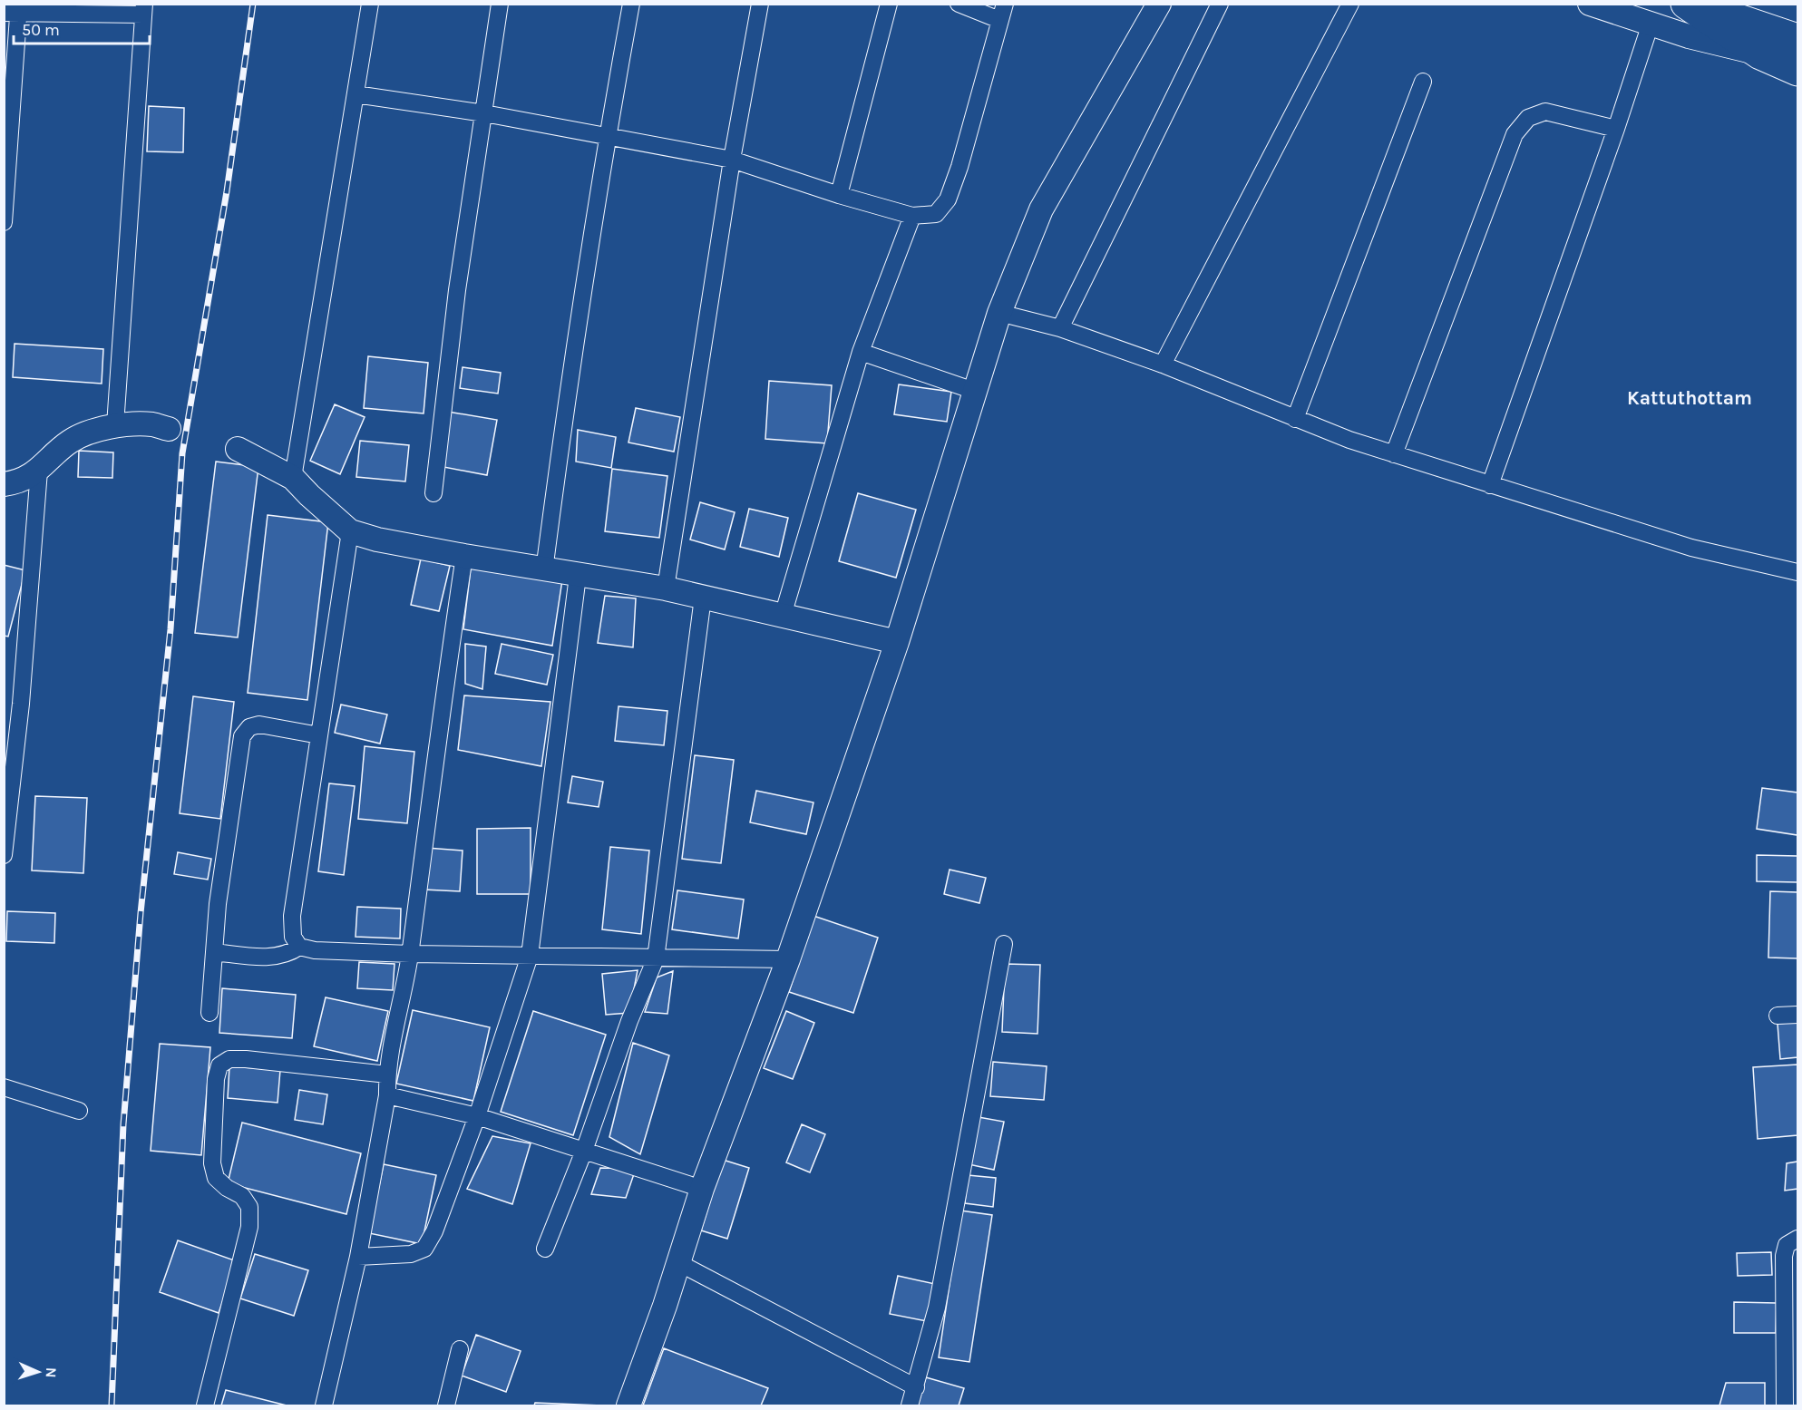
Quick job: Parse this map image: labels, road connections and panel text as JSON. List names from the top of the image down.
{
  "districts": ["Kattuthottam"],
  "scale_bar": "50 m",
  "north": "right"
}
